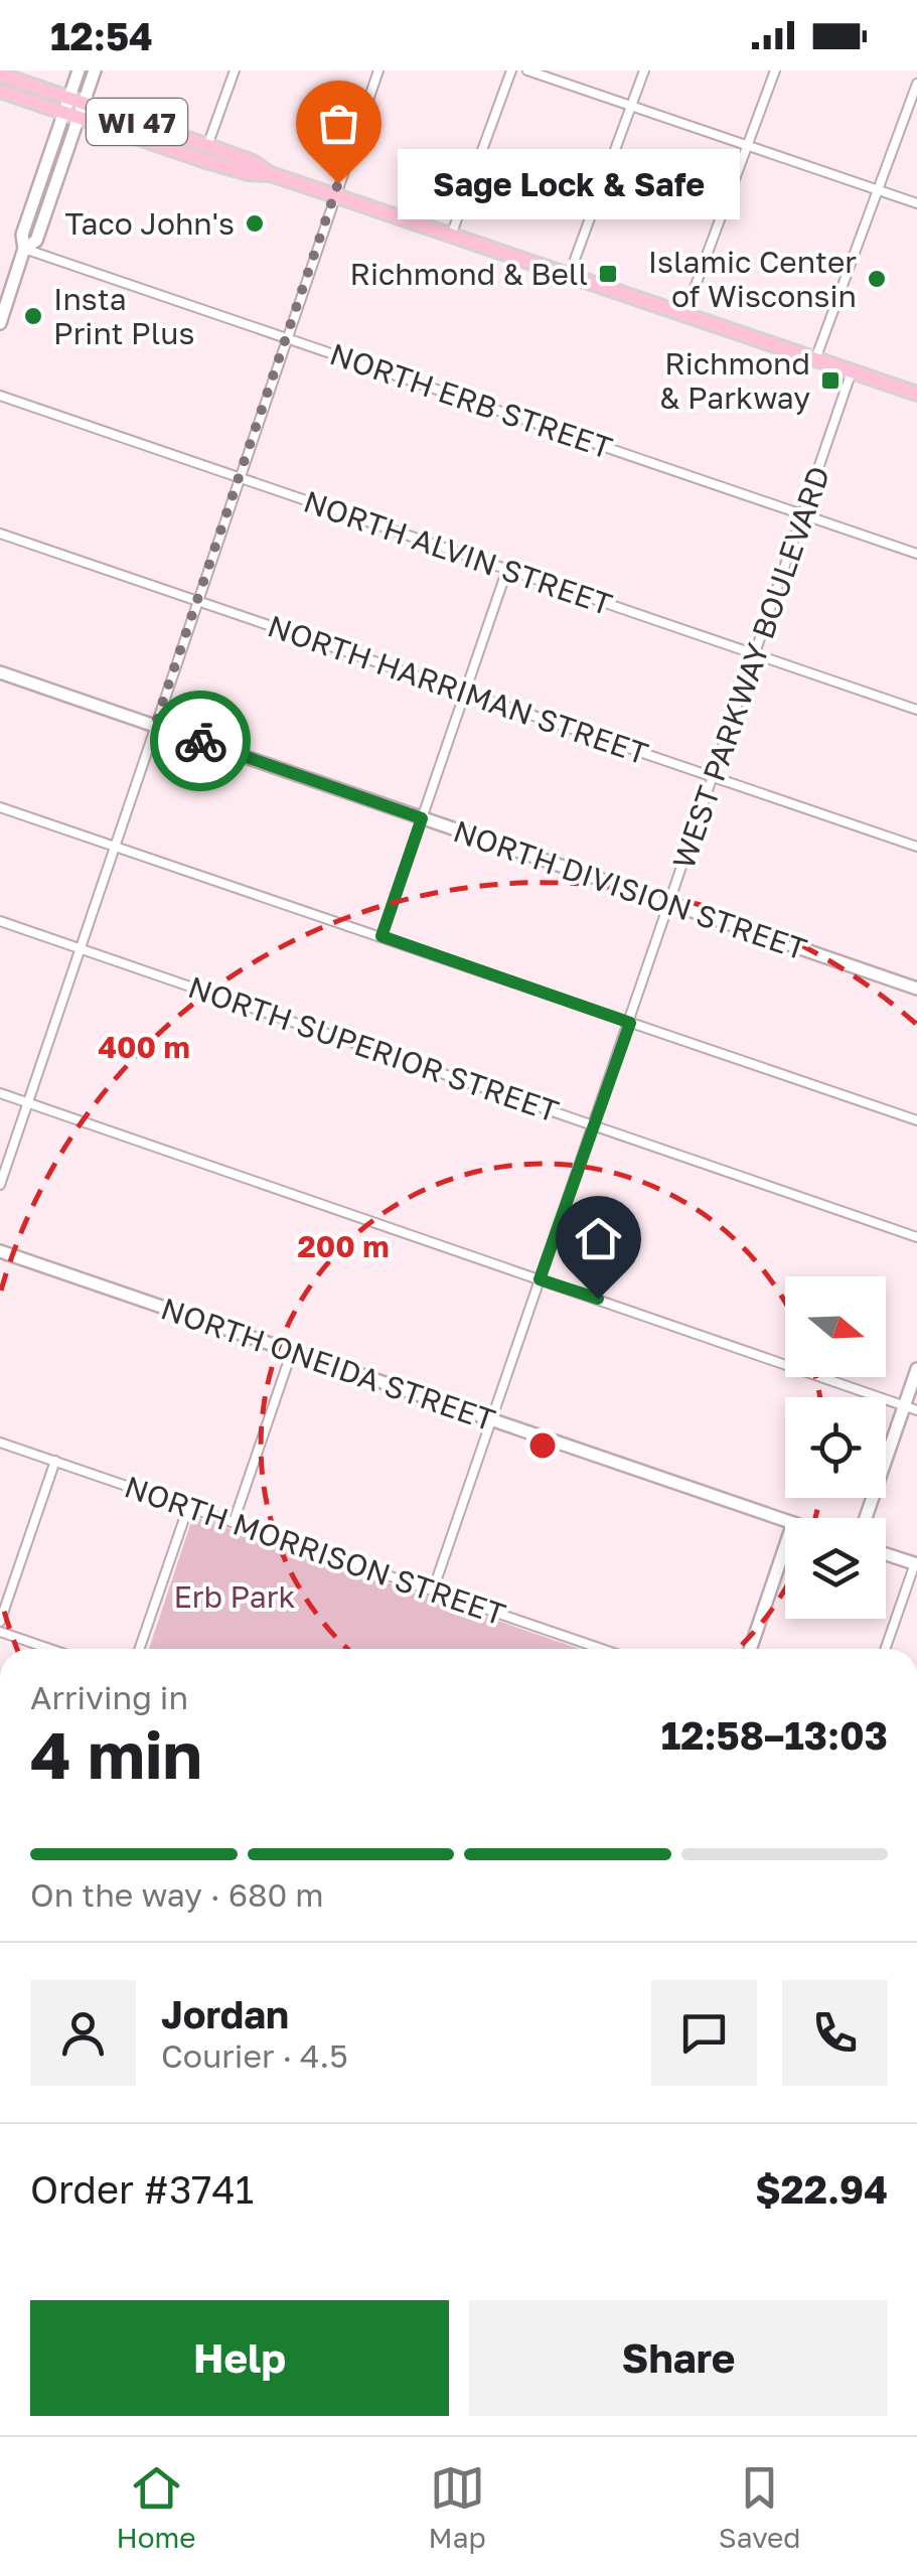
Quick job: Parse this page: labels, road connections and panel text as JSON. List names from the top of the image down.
{
  "streets": {
    "main road": ["WI 47"],
    "street": [
      "NORTH ERB STREET",
      "NORTH ALVIN STREET",
      "WEST PARKWAY BOULEVARD",
      "NORTH HARRIMAN STREET",
      "NORTH DIVISION STREET",
      "NORTH SUPERIOR STREET",
      "NORTH ONEIDA STREET",
      "NORTH MORRISON STREET"
    ]
  },
  "crossings": [
    ["WI 47", "WEST PARKWAY BOULEVARD"],
    ["NORTH ERB STREET", "WEST PARKWAY BOULEVARD"],
    ["NORTH ALVIN STREET", "WEST PARKWAY BOULEVARD"],
    ["WEST PARKWAY BOULEVARD", "NORTH HARRIMAN STREET"],
    ["WEST PARKWAY BOULEVARD", "NORTH DIVISION STREET"],
    ["WEST PARKWAY BOULEVARD", "NORTH SUPERIOR STREET"],
    ["WEST PARKWAY BOULEVARD", "NORTH ONEIDA STREET"],
    ["WEST PARKWAY BOULEVARD", "NORTH MORRISON STREET"]
  ],
  "parks": ["Erb Park"],
  "places": {
    "other": [
      "Sage Lock & Safe",
      "Taco John's",
      "Islamic Center of Wisconsin",
      "Insta Print Plus"
    ],
    "transit": ["Richmond & Bell", "Richmond & Parkway"]
  },
  "north": "right",
  "page": {
    "status": "12:54",
    "bubble": "Sage Lock & Safe",
    "heading": ["4 min", "Arriving in", "12:58–13:03"],
    "panel": [
      "Jordan",
      "Courier · 4.5",
      "Order #3741",
      "$22.94"
    ],
    "bar": "On the way · 680 m",
    "buttons": ["Help", "Share"],
    "tabs": ["Home", "Map", "Saved"]
  },
  "rings": ["400 m", "200 m"]
}
